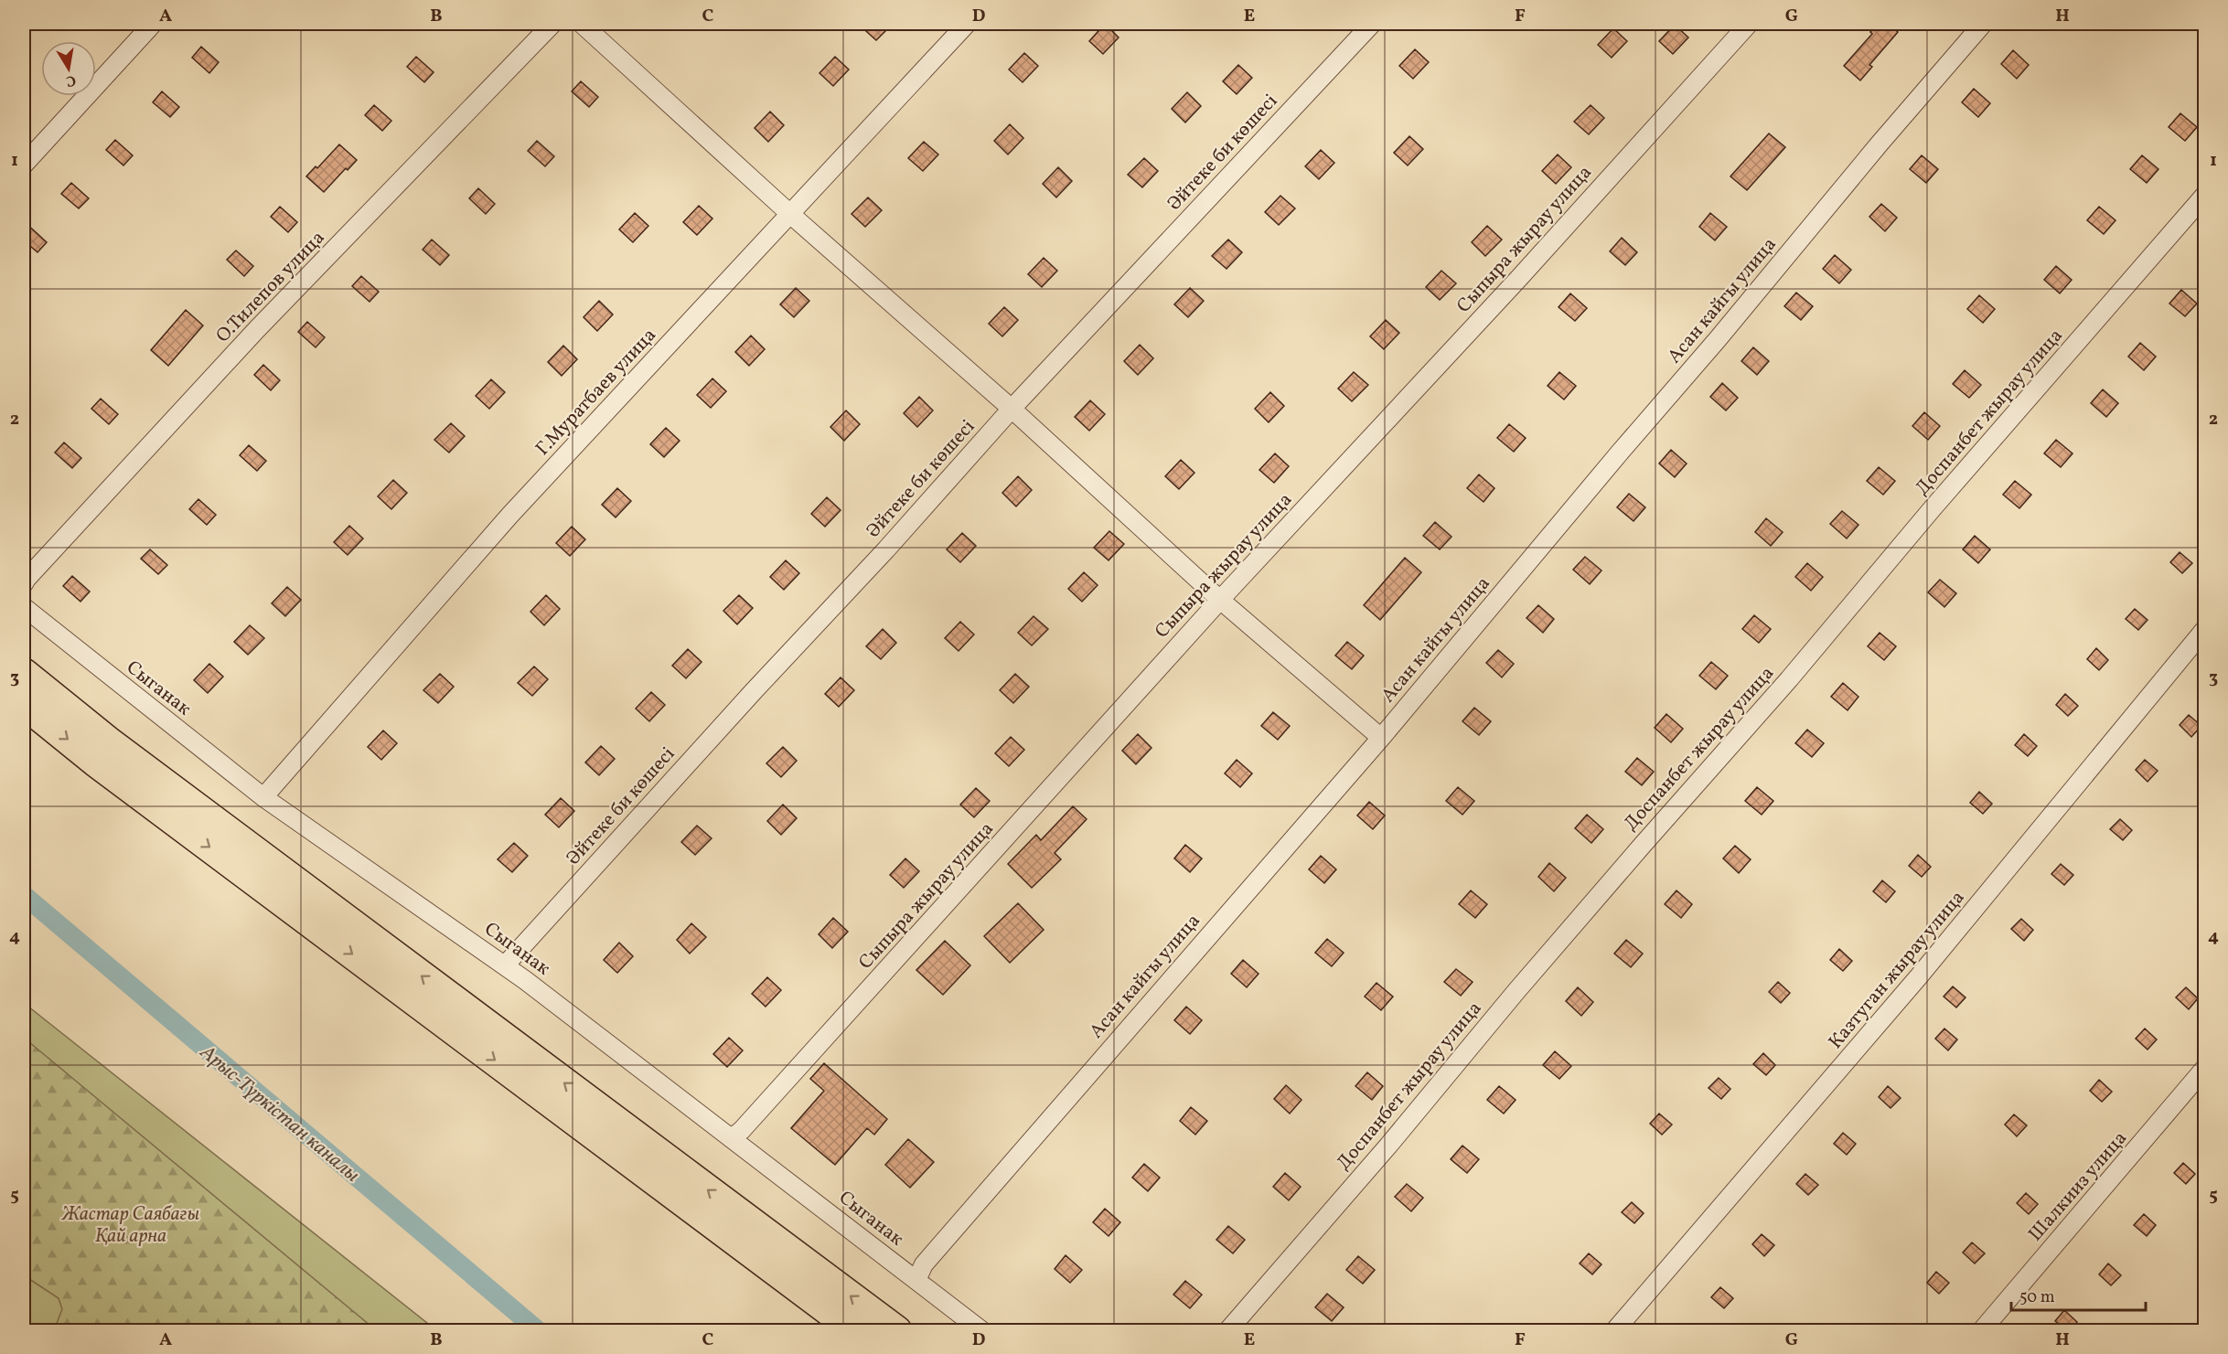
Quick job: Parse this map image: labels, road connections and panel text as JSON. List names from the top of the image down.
{
  "streets": {
    "street": [
      "Әйтеке би көшесі",
      "Сыпыра жырау улица",
      "О.Тилепов улица",
      "Асан кайгы улица",
      "Г.Муратбаев улица",
      "Доспанбет жырау улица",
      "Сыганак",
      "Казтуган жырау улица",
      "Шалкииз улица"
    ]
  },
  "crossings": [
    ["Әйтеке би көшесі", "Сыганак"],
    ["Сыпыра жырау улица", "Сыганак"],
    ["Асан кайгы улица", "Сыганак"],
    ["Г.Муратбаев улица", "Сыганак"]
  ],
  "water": ["Арыс-Түркістан каналы"],
  "parks": ["Жастар Саябағы Қай арна"],
  "scale_bar": "50 m",
  "north": "bottom",
  "grid": {
    "columns": [
      "A",
      "B",
      "C",
      "D",
      "E",
      "F",
      "G",
      "H"
    ],
    "rows": [
      "1",
      "2",
      "3",
      "4",
      "5"
    ]
  }
}
